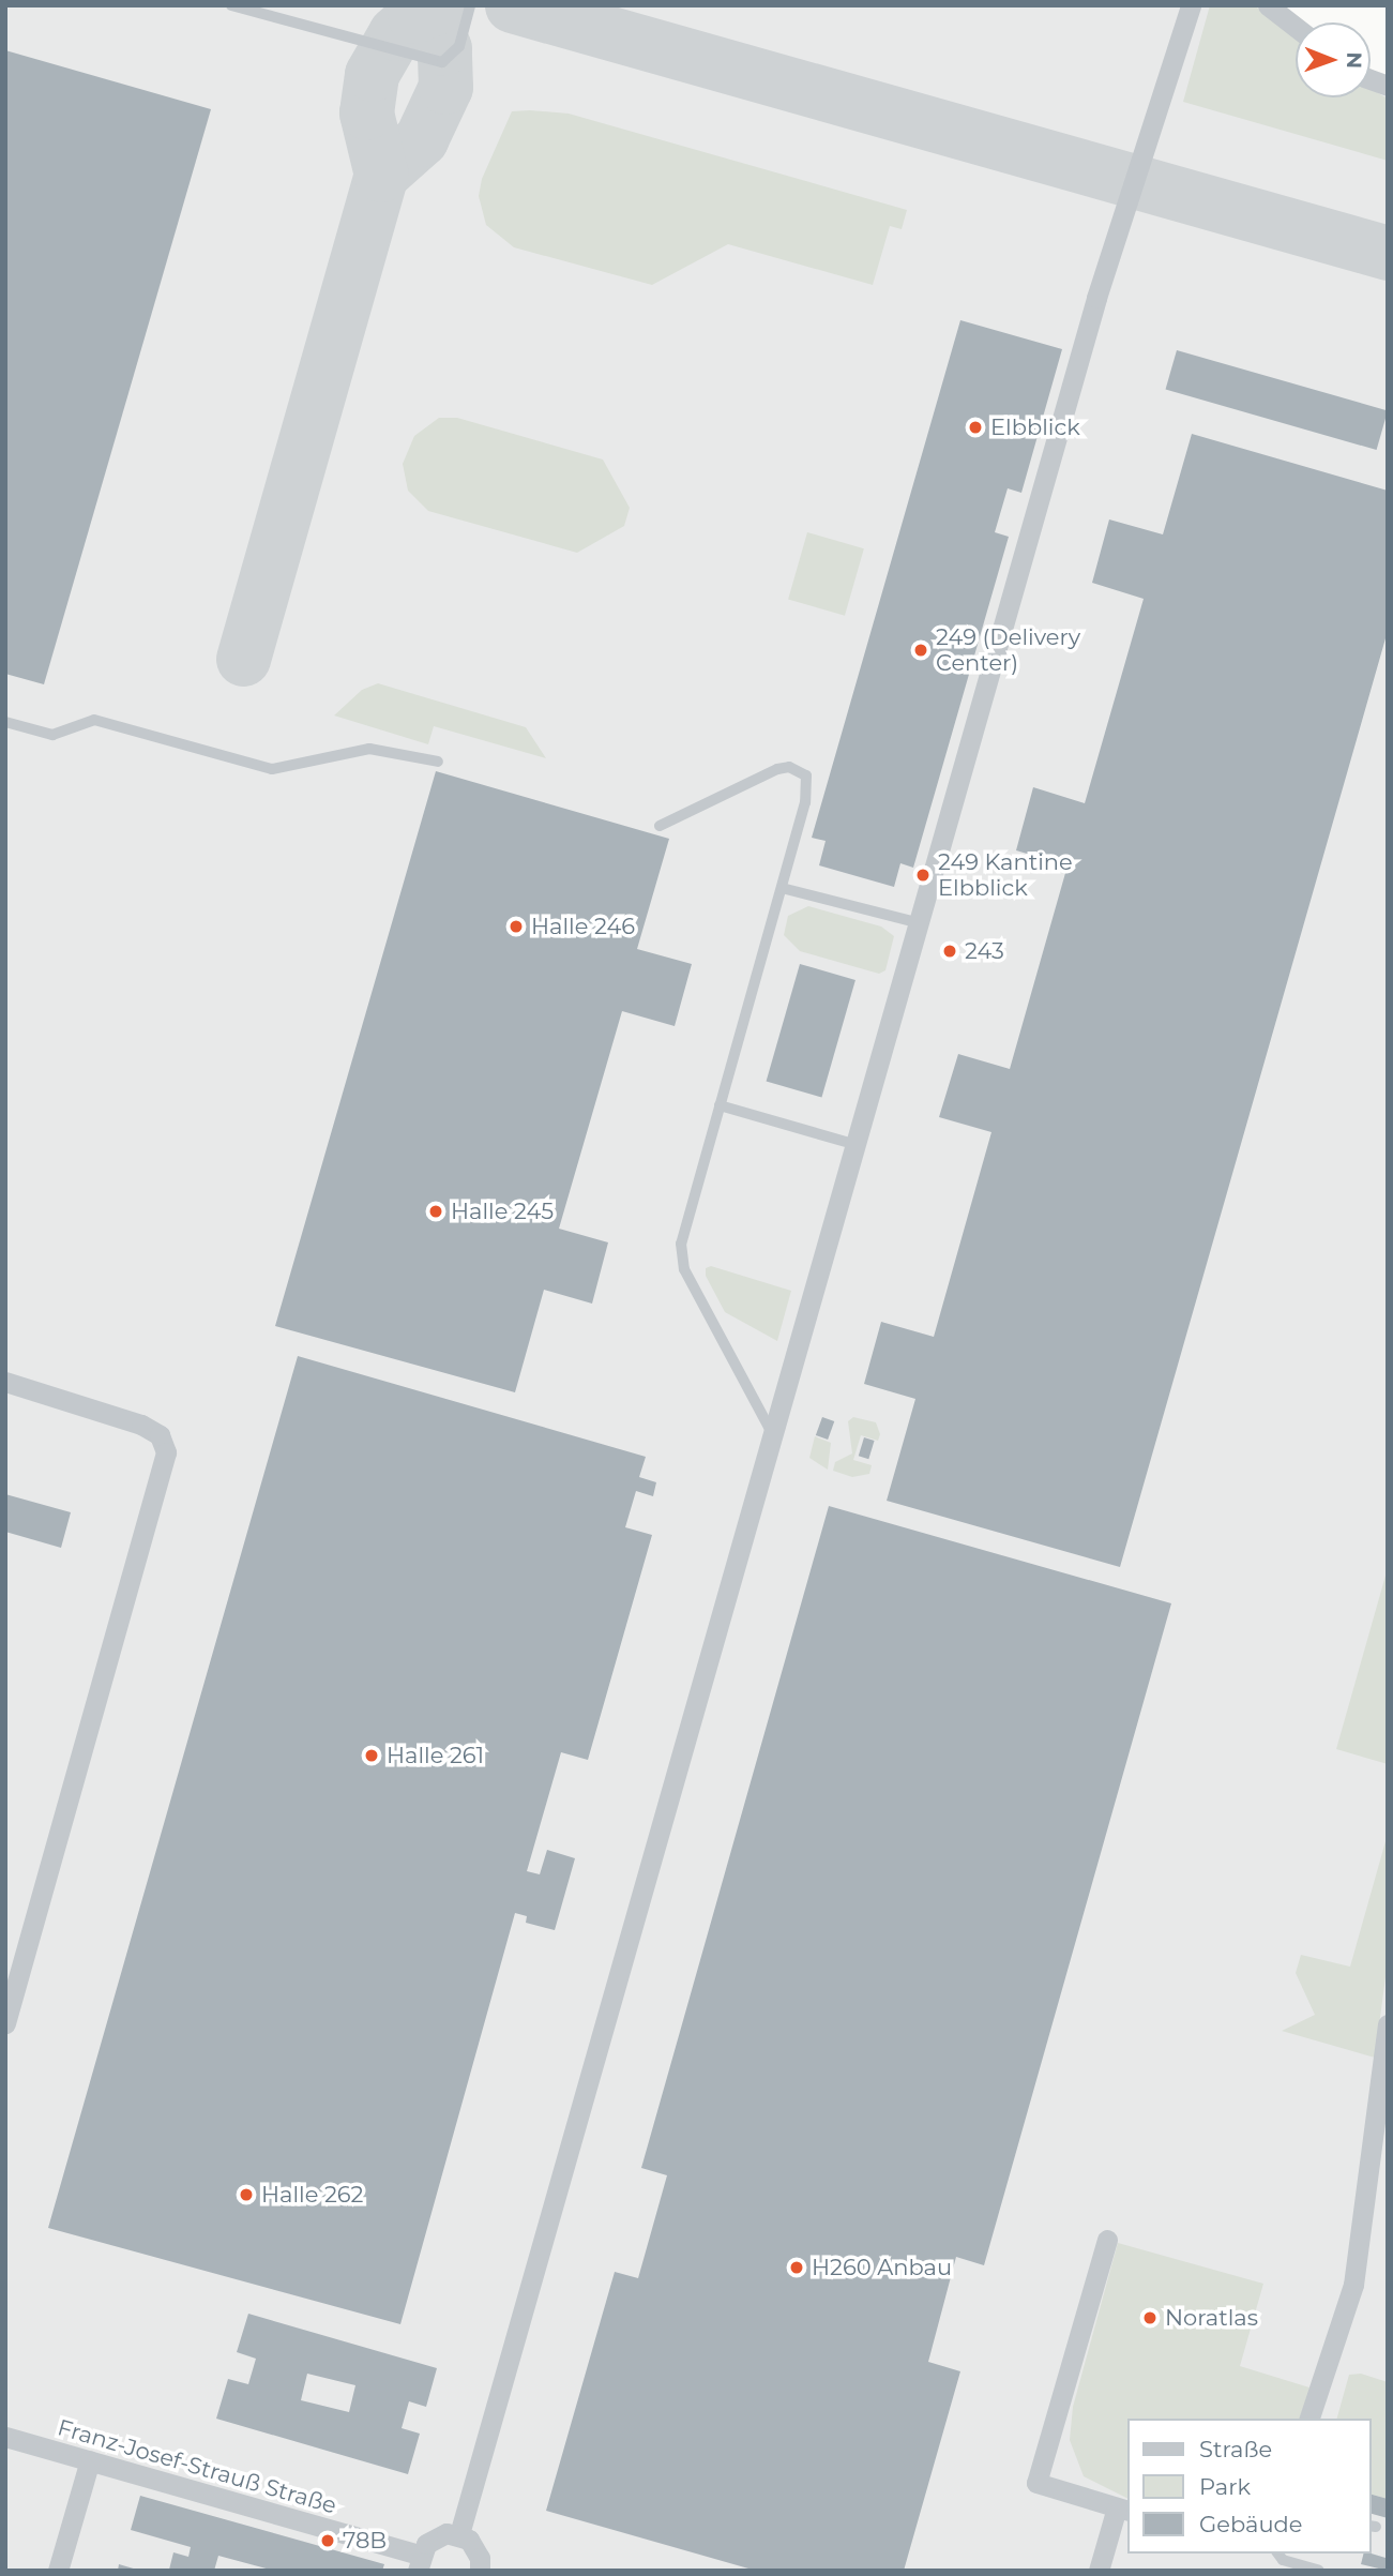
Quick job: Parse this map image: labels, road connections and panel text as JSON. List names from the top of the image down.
{
  "streets": {
    "street": ["Franz-Josef-Strauß Straße"]
  },
  "places": [
    "Elbblick",
    "249 (Delivery Center)",
    "249 Kantine Elbblick",
    "Halle 246",
    "243",
    "Halle 245",
    "Halle 261",
    "Halle 262",
    "H260 Anbau",
    "Noratlas",
    "78B"
  ],
  "legend": ["Straße", "Park", "Gebäude"],
  "north": "right"
}
